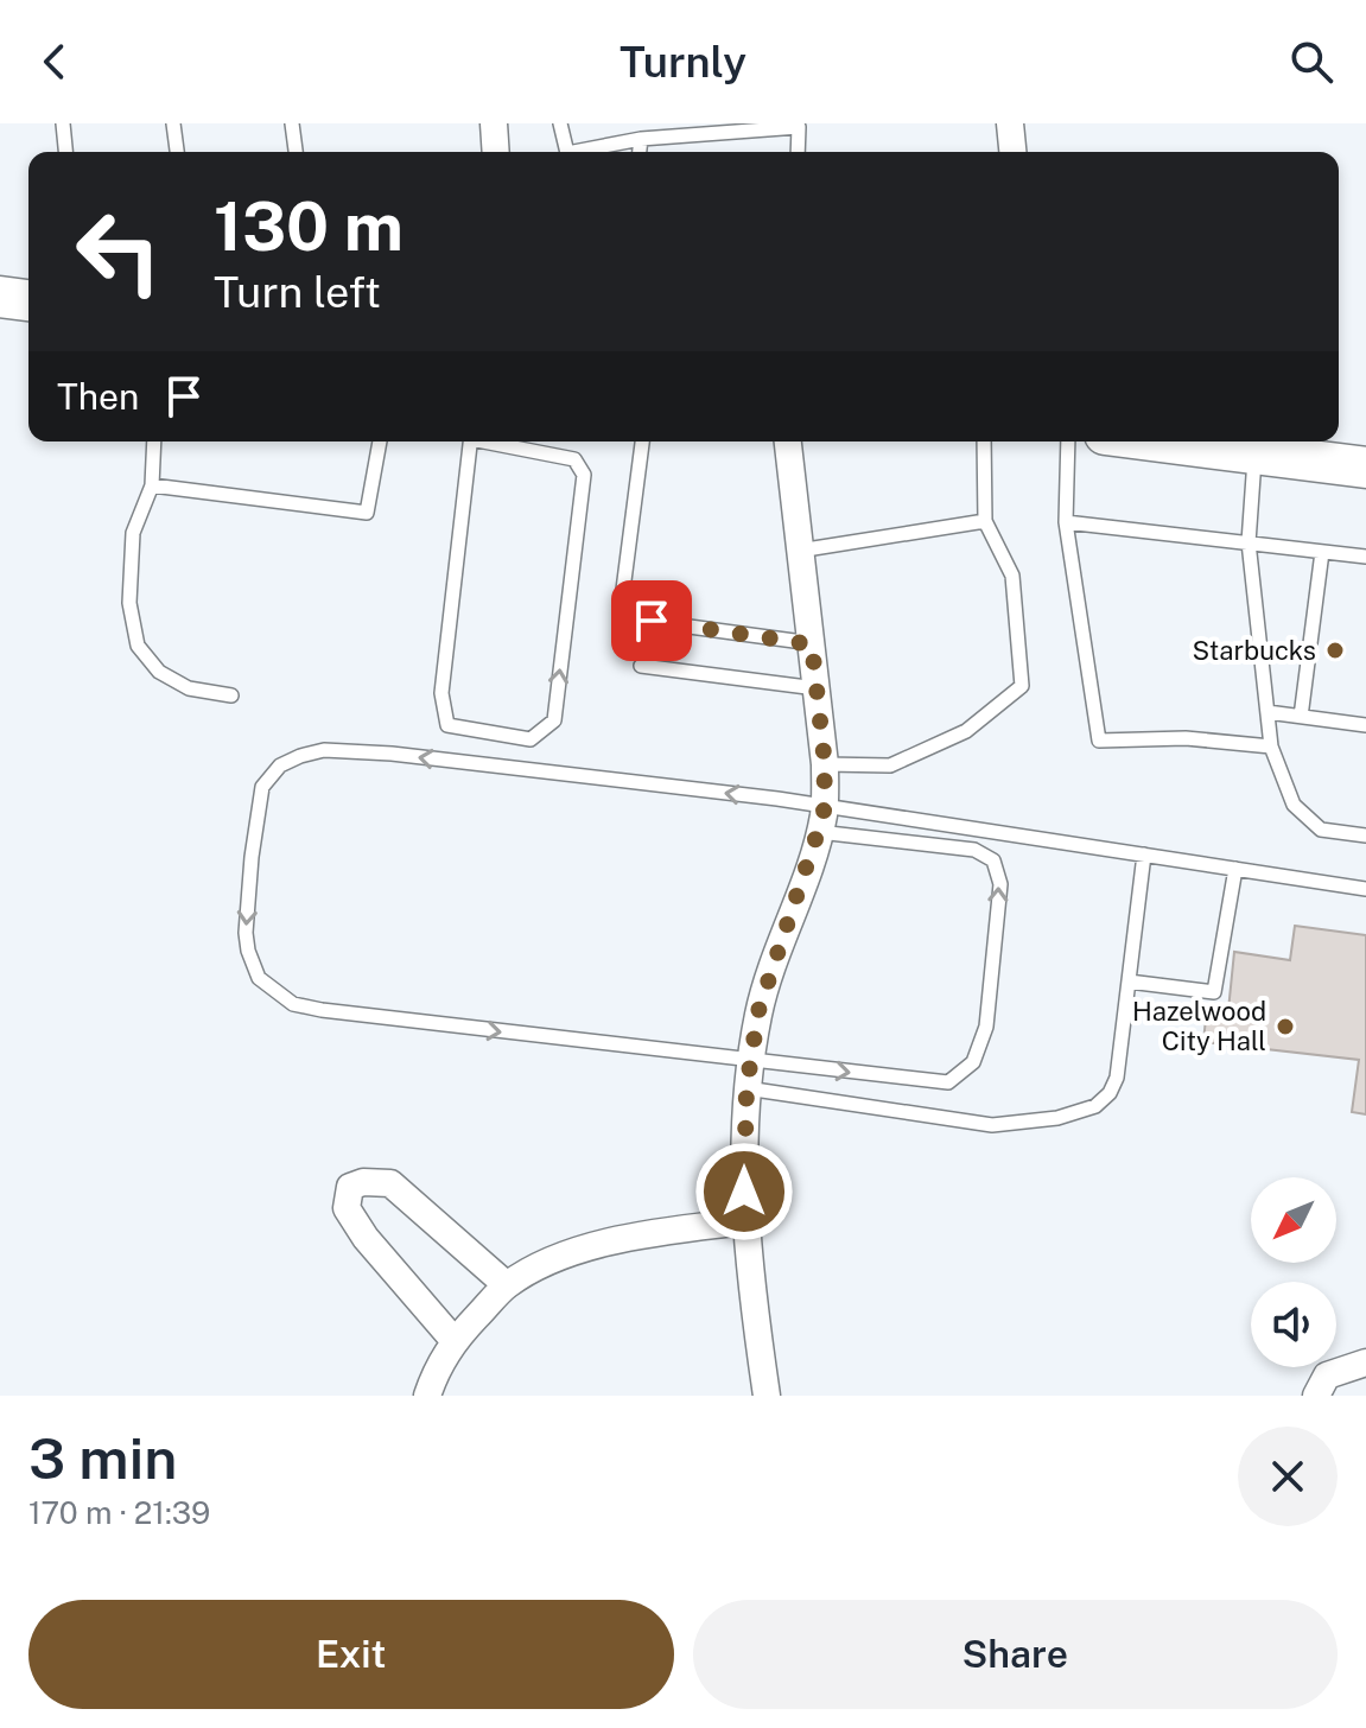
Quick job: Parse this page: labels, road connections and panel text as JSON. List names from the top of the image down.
{
  "places": ["Starbucks", "Hazelwood City Hall"],
  "north": "bottom left",
  "page": {
    "header": "Turnly",
    "turn": ["130 m", "Turn left"],
    "then": "Then",
    "heading": ["3 min", "170 m · 21:39"],
    "buttons": ["Exit", "Share"]
  }
}
